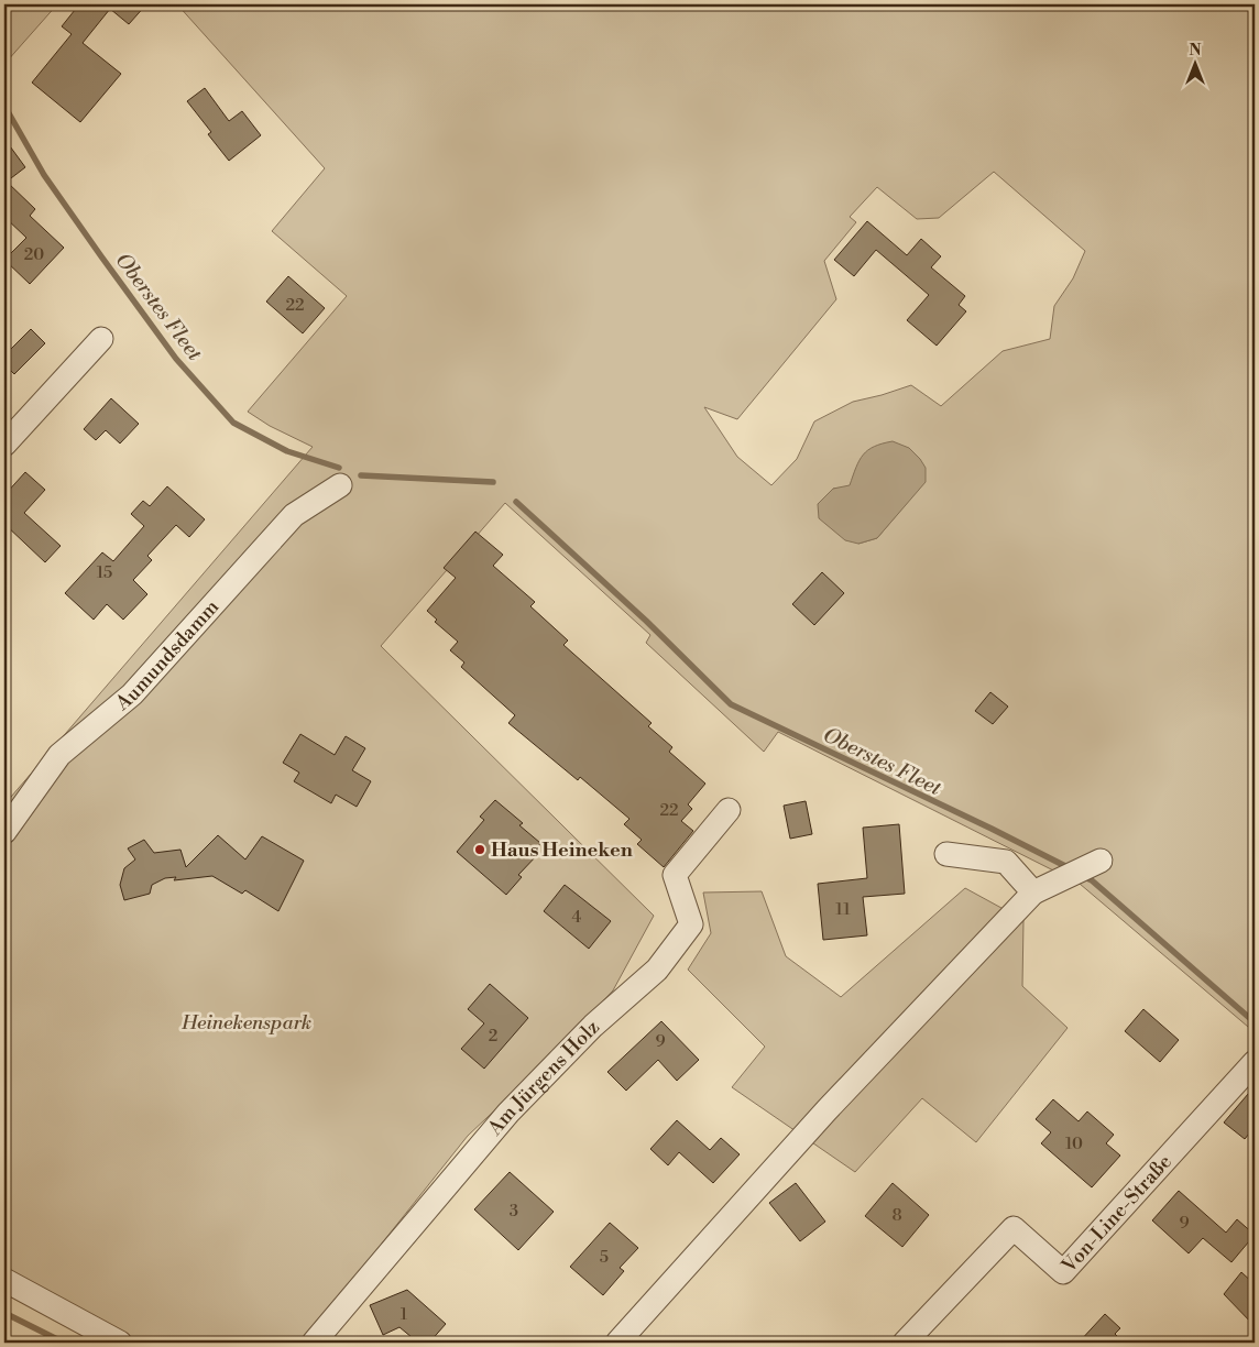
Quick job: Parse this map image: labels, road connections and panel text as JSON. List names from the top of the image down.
{
  "streets": {
    "street": ["Aumundsdamm", "Am Jürgens Holz", "Von-Line-Straße"]
  },
  "water": ["Oberstes Fleet"],
  "parks": ["Heinekenspark"],
  "places": ["Haus Heineken"],
  "house_numbers": [
    "20",
    "22",
    "15",
    "22",
    "11",
    "4",
    "2",
    "9",
    "10",
    "3",
    "8",
    "9",
    "5",
    "1"
  ],
  "north": "top"
}
